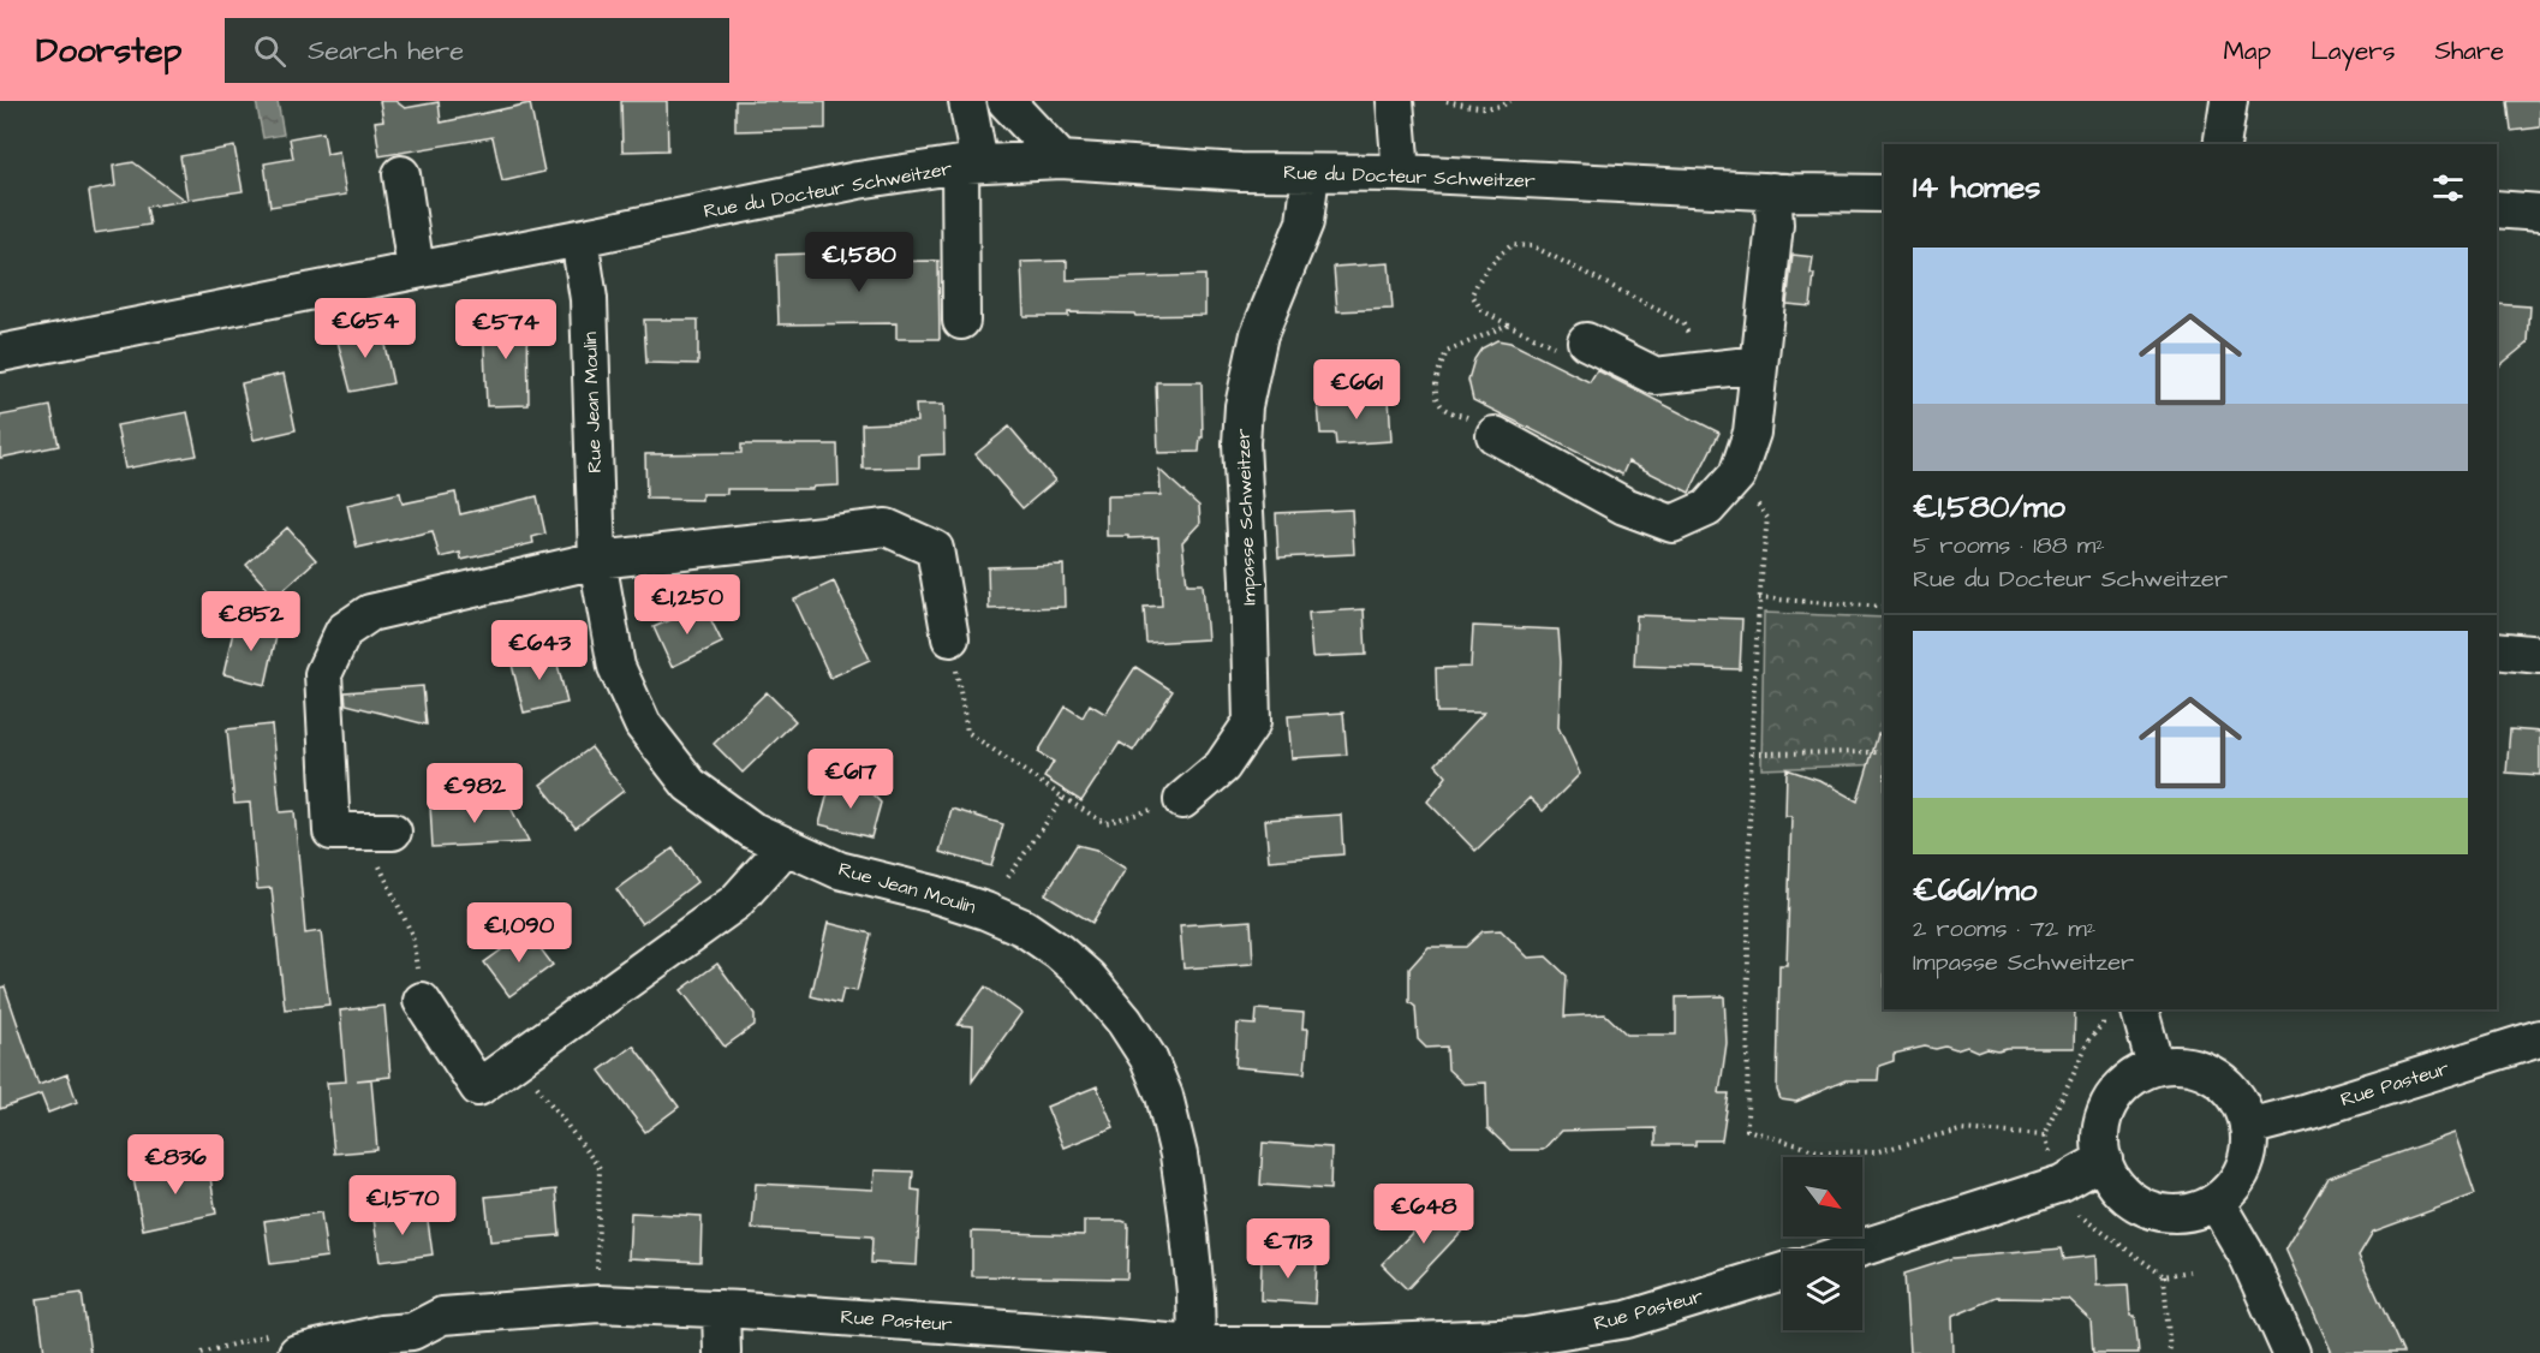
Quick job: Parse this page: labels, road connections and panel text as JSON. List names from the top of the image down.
{
  "streets": {
    "street": [
      "Rue du Docteur Schweitzer",
      "Rue Jean Moulin",
      "Impasse Schweitzer",
      "Rue Pasteur"
    ]
  },
  "crossings": [
    ["Rue du Docteur Schweitzer", "Rue Jean Moulin"],
    ["Rue du Docteur Schweitzer", "Impasse Schweitzer"],
    ["Rue Jean Moulin", "Rue Pasteur"]
  ],
  "north": "bottom right",
  "page": {
    "header": "Doorstep",
    "search": "Search here",
    "nav": ["Map", "Layers", "Share"],
    "heading": "14 homes",
    "list": [
      {
        "name": "€1,580/mo",
        "note": "5 rooms · 188 m² · Rue du Docteur Schweitzer"
      },
      {
        "name": "€661/mo",
        "note": "2 rooms · 72 m² · Impasse Schweitzer"
      }
    ],
    "price": [
      "€1,580",
      "€654",
      "€574",
      "€661",
      "€1,250",
      "€852",
      "€643",
      "€617",
      "€982",
      "€1,090",
      "€836",
      "€1,570",
      "€648",
      "€713"
    ]
  }
}
